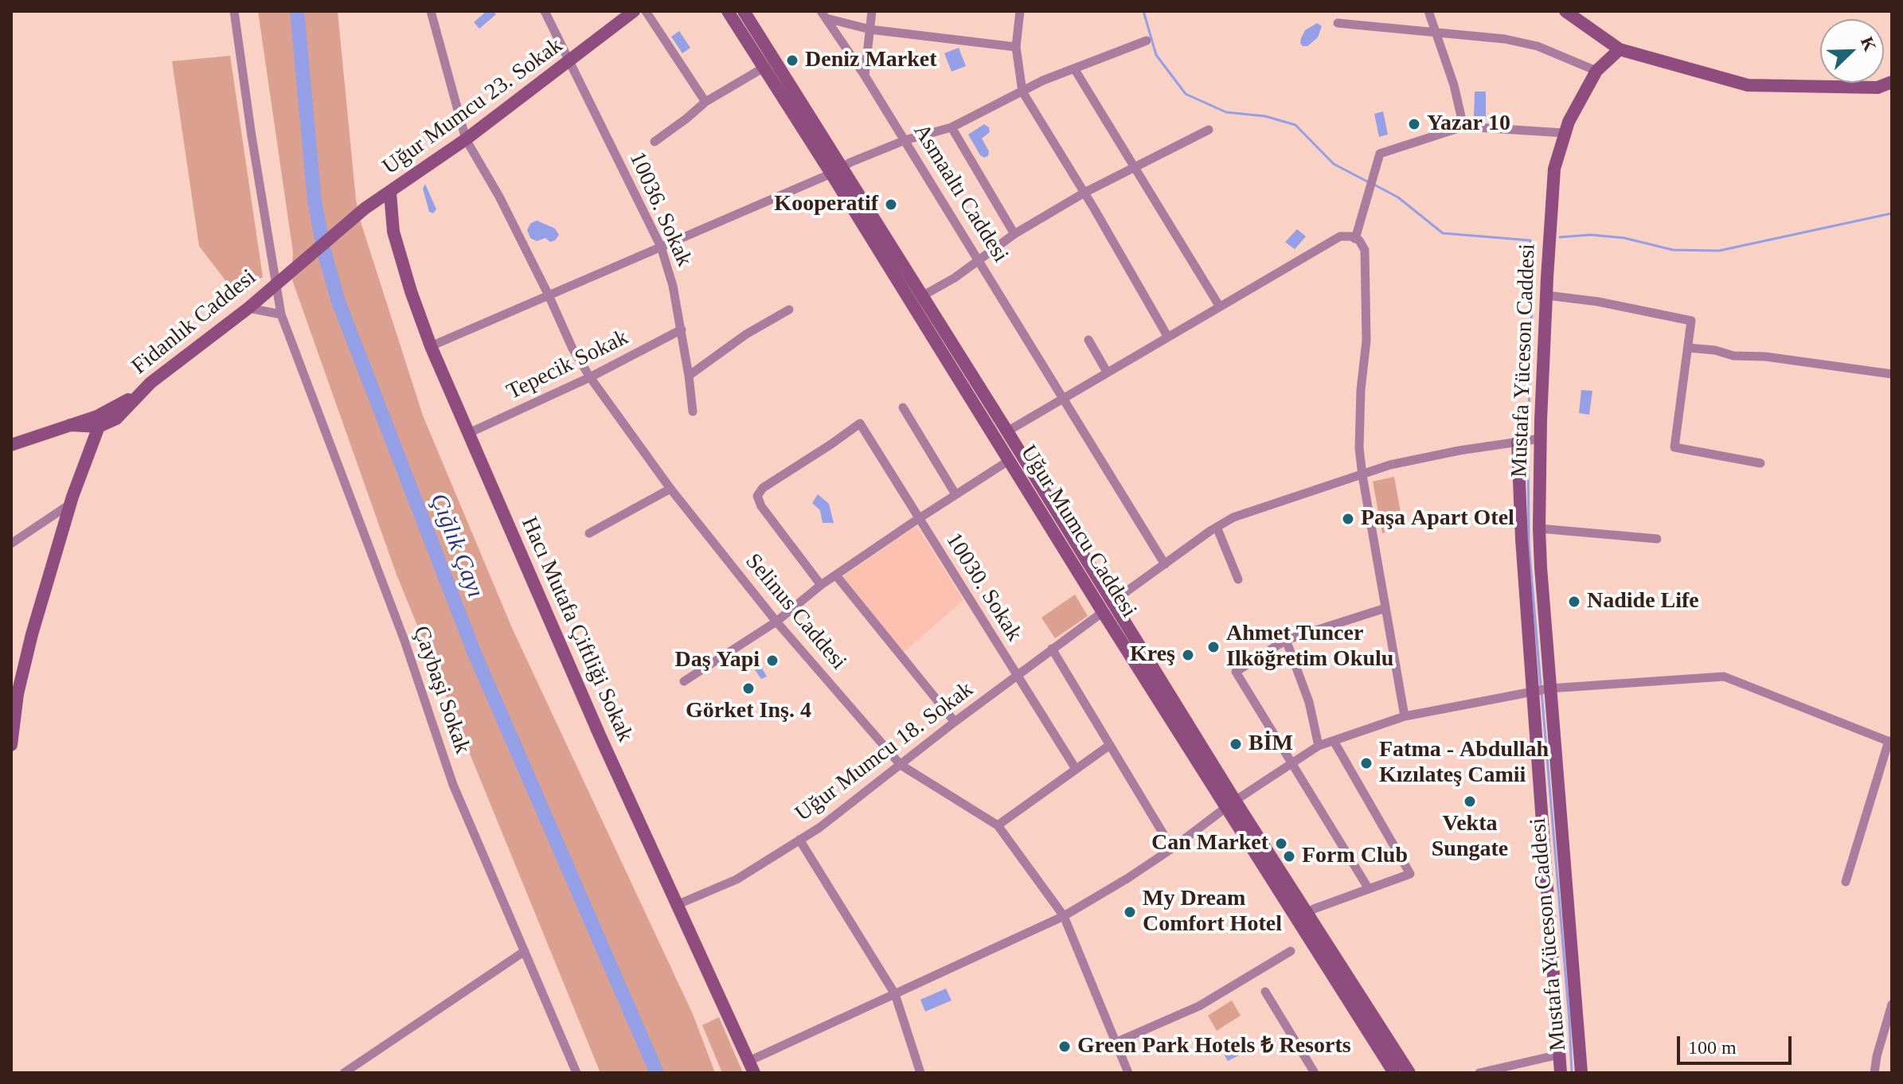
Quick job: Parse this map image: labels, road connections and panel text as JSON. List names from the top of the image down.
{
  "streets": {
    "street": [
      "Uğur Mumcu 23. Sokak",
      "Asmaaltı Caddesi",
      "10036. Sokak",
      "Fidanlık Caddesi",
      "Mustafa Yüceson Caddesi",
      "Tepecik Sokak",
      "Uğur Mumcu Caddesi",
      "10030. Sokak",
      "Selinus Caddesi",
      "Hacı Mutafa Çiftliği Sokak",
      "Çaybaşi Sokak",
      "Uğur Mumcu 18. Sokak"
    ]
  },
  "crossings": [
    ["Uğur Mumcu 23. Sokak", "10036. Sokak"],
    ["Uğur Mumcu 23. Sokak", "Fidanlık Caddesi"],
    ["Uğur Mumcu 23. Sokak", "Selinus Caddesi"],
    ["Uğur Mumcu 23. Sokak", "Hacı Mutafa Çiftliği Sokak"],
    ["Uğur Mumcu 23. Sokak", "Çaybaşi Sokak"],
    ["Asmaaltı Caddesi", "Uğur Mumcu 18. Sokak"],
    ["10036. Sokak", "Tepecik Sokak"],
    ["Fidanlık Caddesi", "Çaybaşi Sokak"],
    ["Mustafa Yüceson Caddesi", "Uğur Mumcu 18. Sokak"],
    ["Tepecik Sokak", "Selinus Caddesi"],
    ["Tepecik Sokak", "Hacı Mutafa Çiftliği Sokak"],
    ["Uğur Mumcu Caddesi", "Uğur Mumcu 18. Sokak"],
    ["10030. Sokak", "Uğur Mumcu 18. Sokak"],
    ["Selinus Caddesi", "Uğur Mumcu 18. Sokak"],
    ["Hacı Mutafa Çiftliği Sokak", "Uğur Mumcu 18. Sokak"]
  ],
  "water": ["Çığlık Çayı"],
  "places": [
    "Deniz Market",
    "Yazar 10",
    "Kooperatif",
    "Paşa Apart Otel",
    "Nadide Life",
    "Ahmet Tuncer Ilköğretim Okulu",
    "Kreş",
    "Daş Yapi",
    "Görket Inş. 4",
    "BİM",
    "Fatma - Abdullah Kızılateş Camii",
    "Vekta Sungate",
    "Can Market",
    "Form Club",
    "My Dream Comfort Hotel",
    "Green Park Hotels ₺ Resorts"
  ],
  "scale_bar": "100 m",
  "north": "top right"
}
